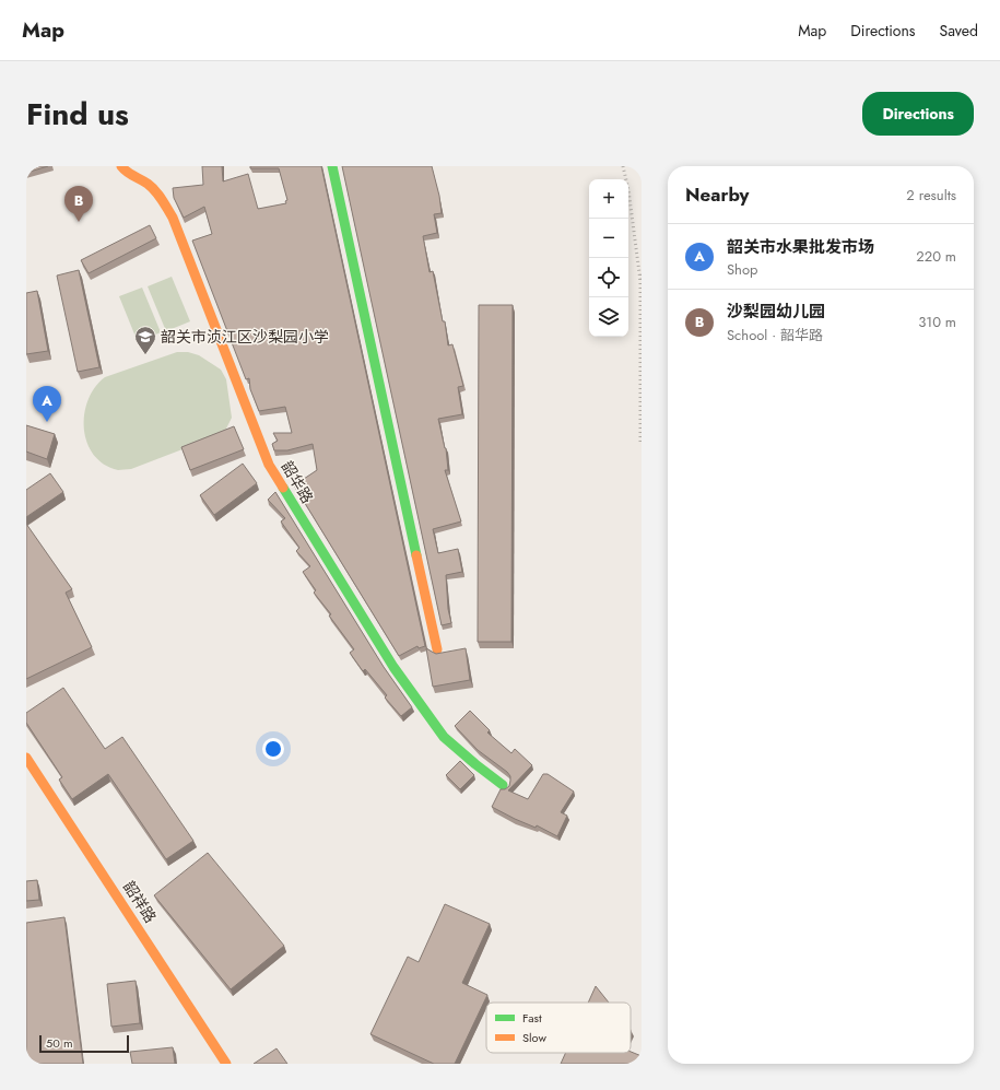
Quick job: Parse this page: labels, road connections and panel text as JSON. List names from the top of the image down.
{
  "streets": {
    "street": ["韶华路", "韶祥路"]
  },
  "places": {
    "school or university": ["韶关市浈江区沙梨园小学"]
  },
  "legend": ["Fast", "Slow"],
  "scale_bar": "50 m",
  "page": {
    "header": "Map",
    "nav": ["Map", "Directions", "Saved"],
    "title": "Find us",
    "buttons": "Directions",
    "heading": ["Nearby", "2 results"],
    "map_buttons": ["+", "−"],
    "pins": ["B", "A"],
    "list": [
      {
        "mark": "A",
        "name": "韶关市水果批发市场",
        "note": "Shop",
        "value": "220 m"
      },
      {
        "mark": "B",
        "name": "沙梨园幼儿园",
        "note": "School · 韶华路",
        "value": "310 m"
      }
    ],
    "scale": "50 m"
  }
}
